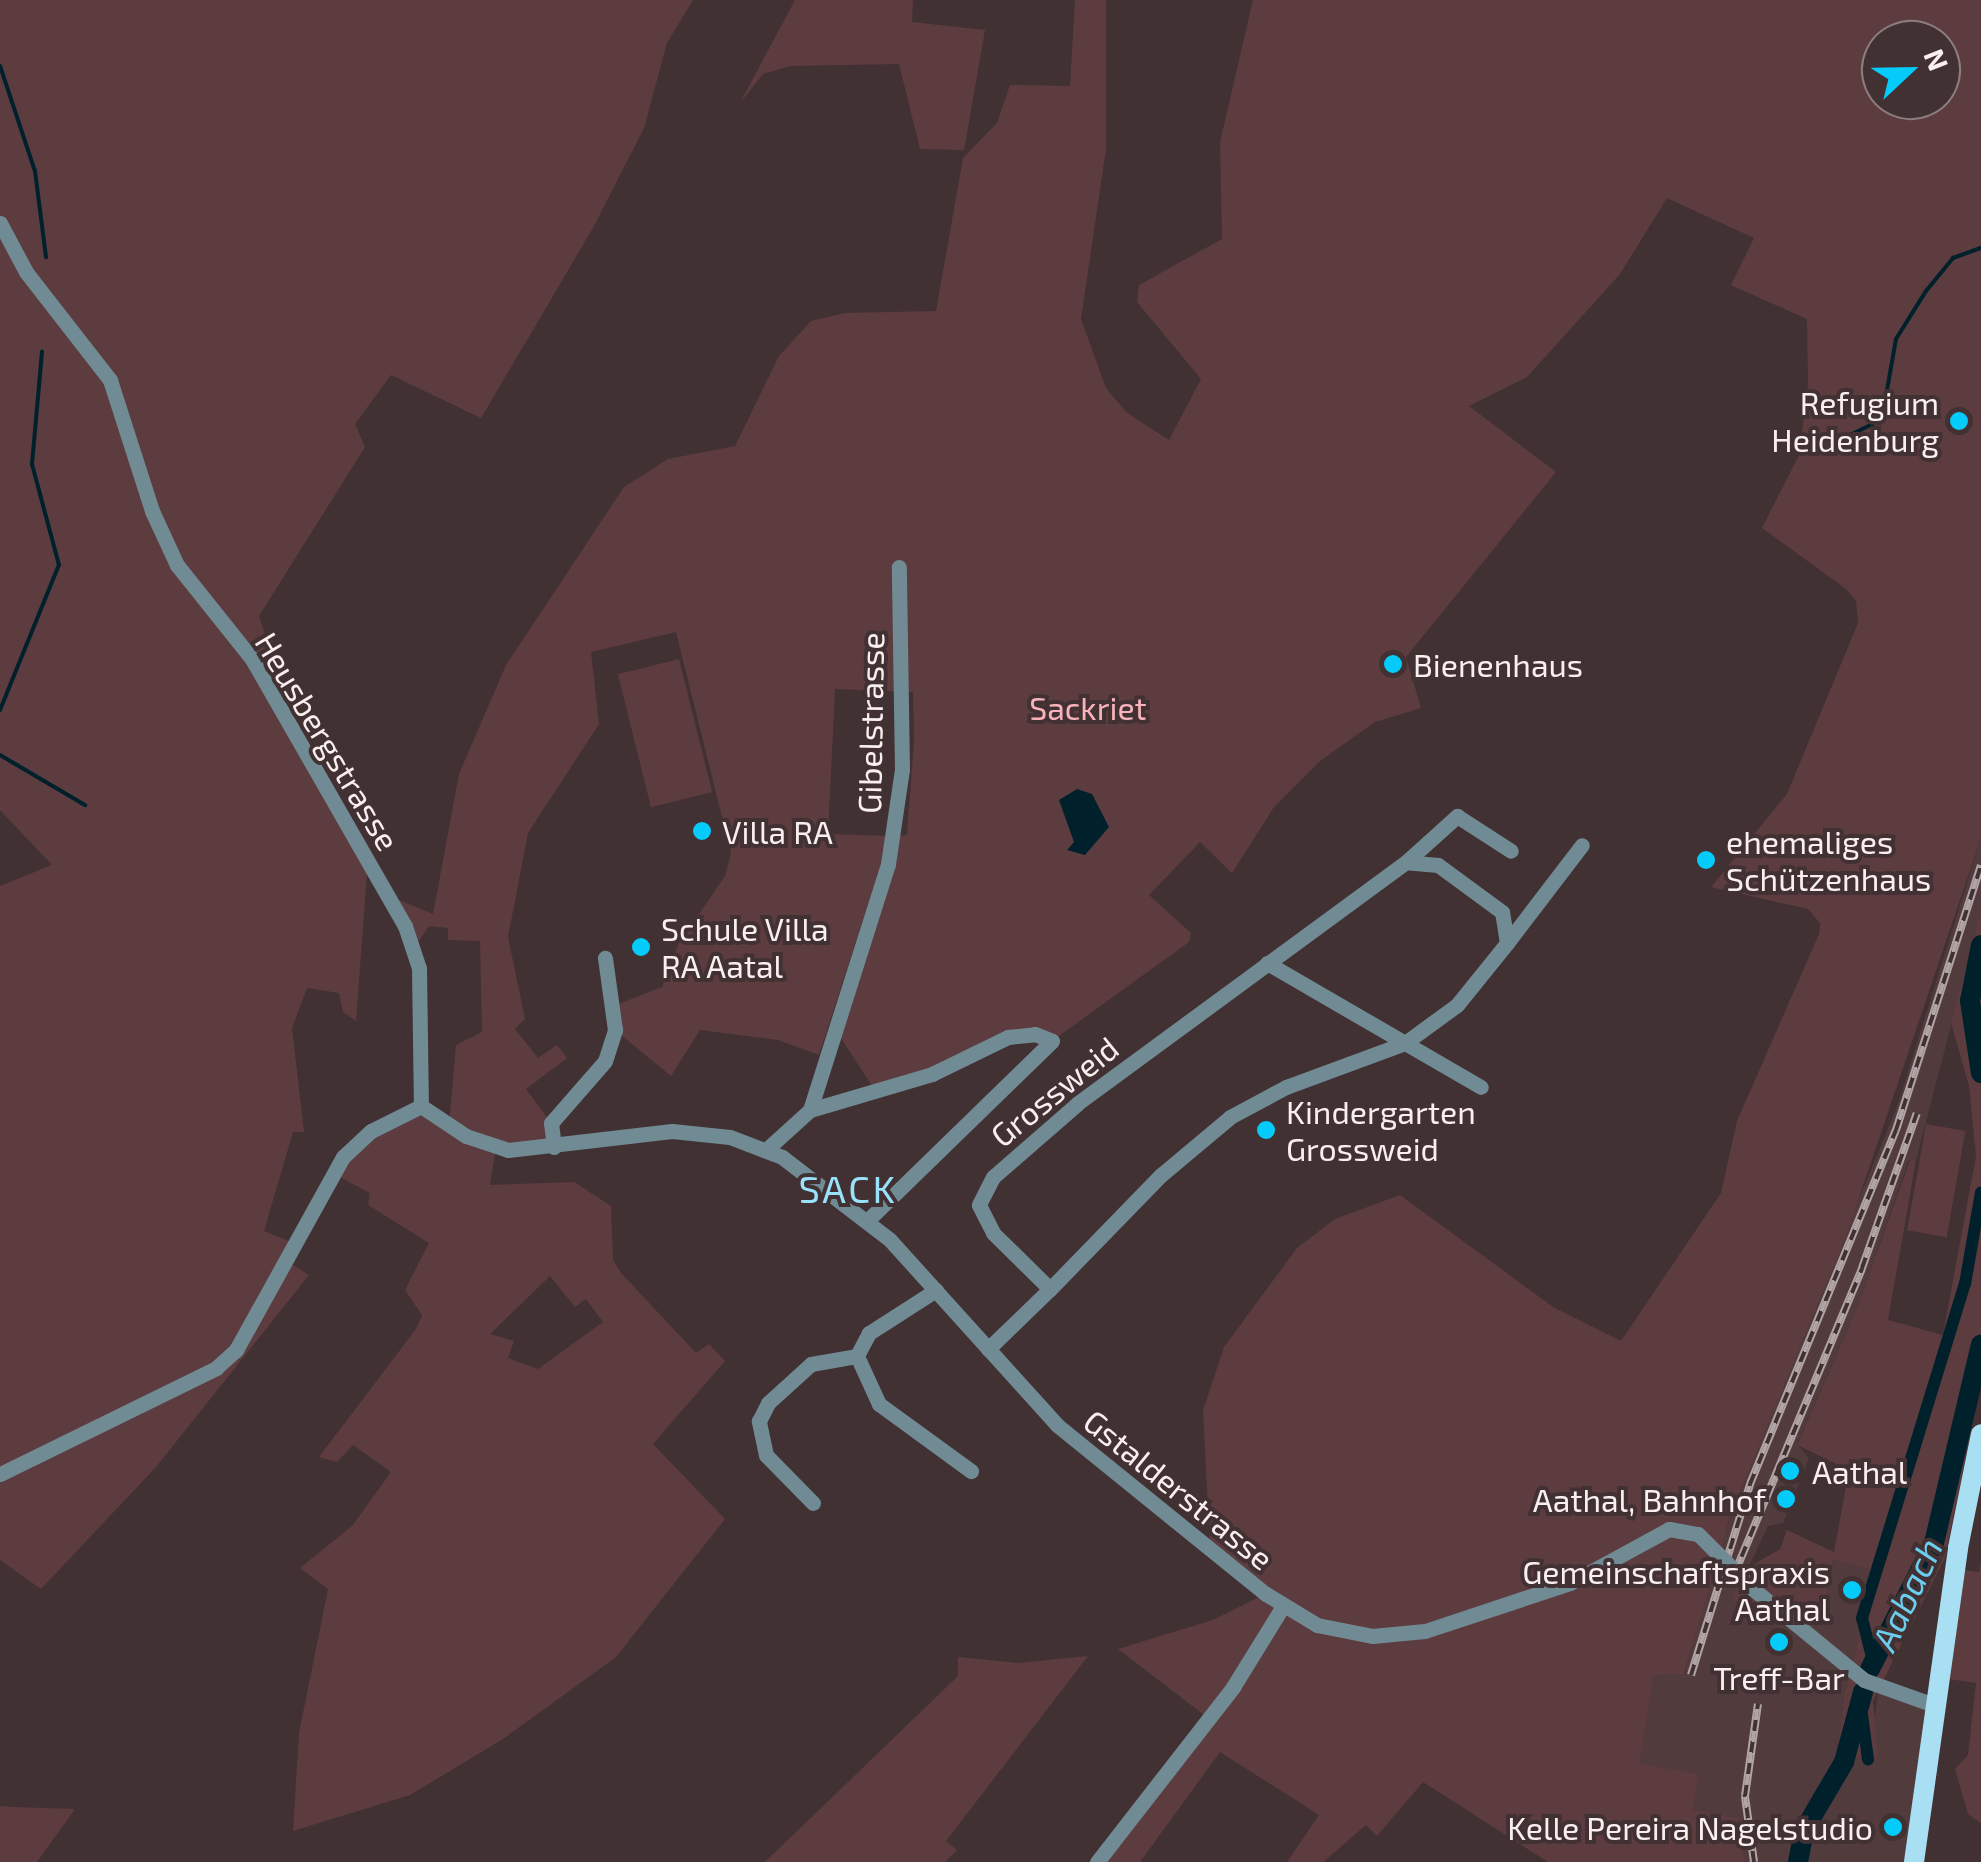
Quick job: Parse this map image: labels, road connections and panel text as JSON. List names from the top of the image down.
{
  "streets": {
    "street": [
      "Gibelstrasse",
      "Heusbergstrasse",
      "Grossweid",
      "Gstalderstrasse"
    ]
  },
  "crossings": [
    ["Heusbergstrasse", "Gstalderstrasse"]
  ],
  "districts": ["SACK"],
  "water": ["Aabach"],
  "parks": ["Sackriet"],
  "places": [
    "Refugium Heidenburg",
    "Bienenhaus",
    "Villa RA",
    "ehemaliges Schützenhaus",
    "Schule Villa RA Aatal",
    "Kindergarten Grossweid",
    "Aathal",
    "Aathal, Bahnhof",
    "Gemeinschaftspraxis Aathal",
    "Treff-Bar",
    "Kelle Pereira Nagelstudio"
  ],
  "north": "right"
}
